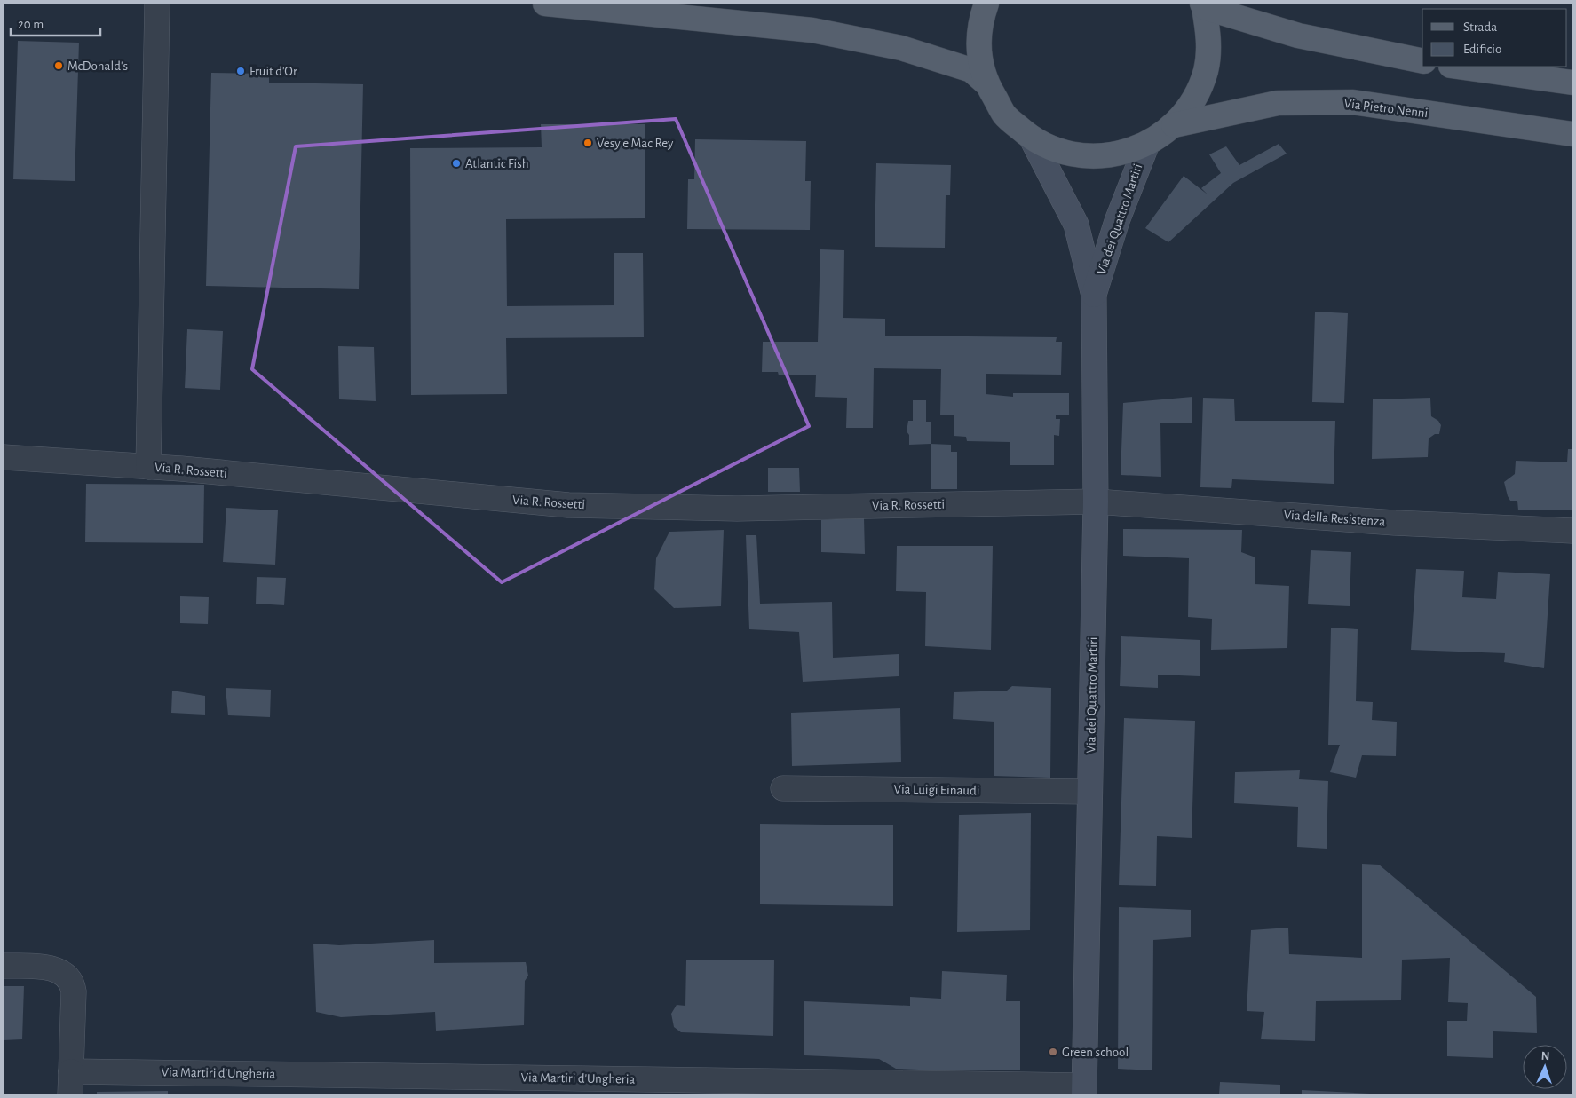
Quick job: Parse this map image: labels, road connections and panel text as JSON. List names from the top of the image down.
{
  "streets": {
    "main road": ["Via Pietro Nenni"],
    "street": [
      "Via dei Quattro Martiri",
      "Via R. Rossetti",
      "Via della Resistenza",
      "Via Luigi Einaudi",
      "Via Martiri d'Ungheria"
    ]
  },
  "crossings": [
    ["Via dei Quattro Martiri", "Via R. Rossetti"],
    ["Via dei Quattro Martiri", "Via della Resistenza"],
    ["Via dei Quattro Martiri", "Via Luigi Einaudi"],
    ["Via dei Quattro Martiri", "Via Martiri d'Ungheria"],
    ["Via R. Rossetti", "Via della Resistenza"]
  ],
  "places": [
    "McDonald's",
    "Fruit d'Or",
    "Vesy e Mac Rey",
    "Atlantic Fish",
    "Green school"
  ],
  "legend": ["Strada", "Edificio"],
  "scale_bar": "20 m",
  "north": "top"
}
